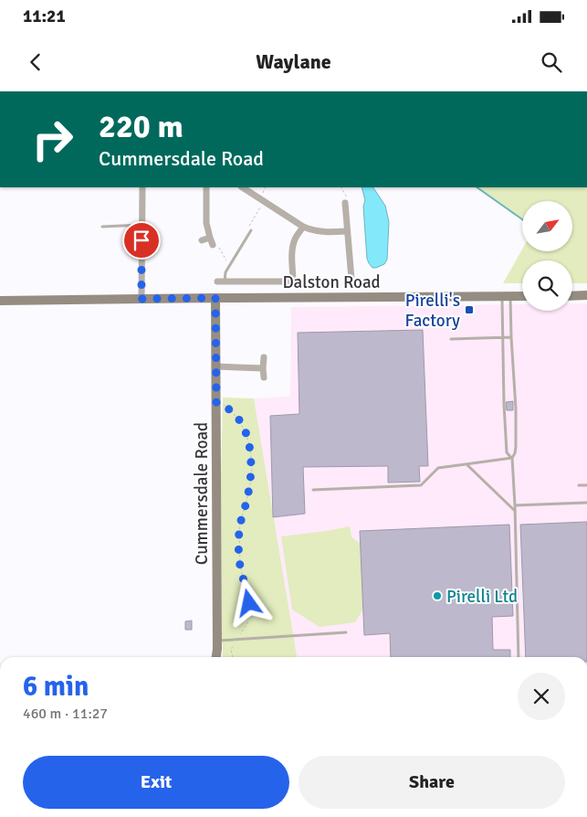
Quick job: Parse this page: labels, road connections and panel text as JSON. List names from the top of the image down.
{
  "streets": {
    "main road": ["Dalston Road", "Cummersdale Road"]
  },
  "crossings": [
    ["Dalston Road", "Cummersdale Road"]
  ],
  "places": {
    "transit": ["Pirelli's Factory"],
    "other": ["Pirelli Ltd"]
  },
  "north": "top right",
  "page": {
    "status": "11:21",
    "header": "Waylane",
    "turn": ["220 m", "Cummersdale Road"],
    "heading": ["6 min", "460 m · 11:27"],
    "buttons": ["Exit", "Share"]
  }
}
